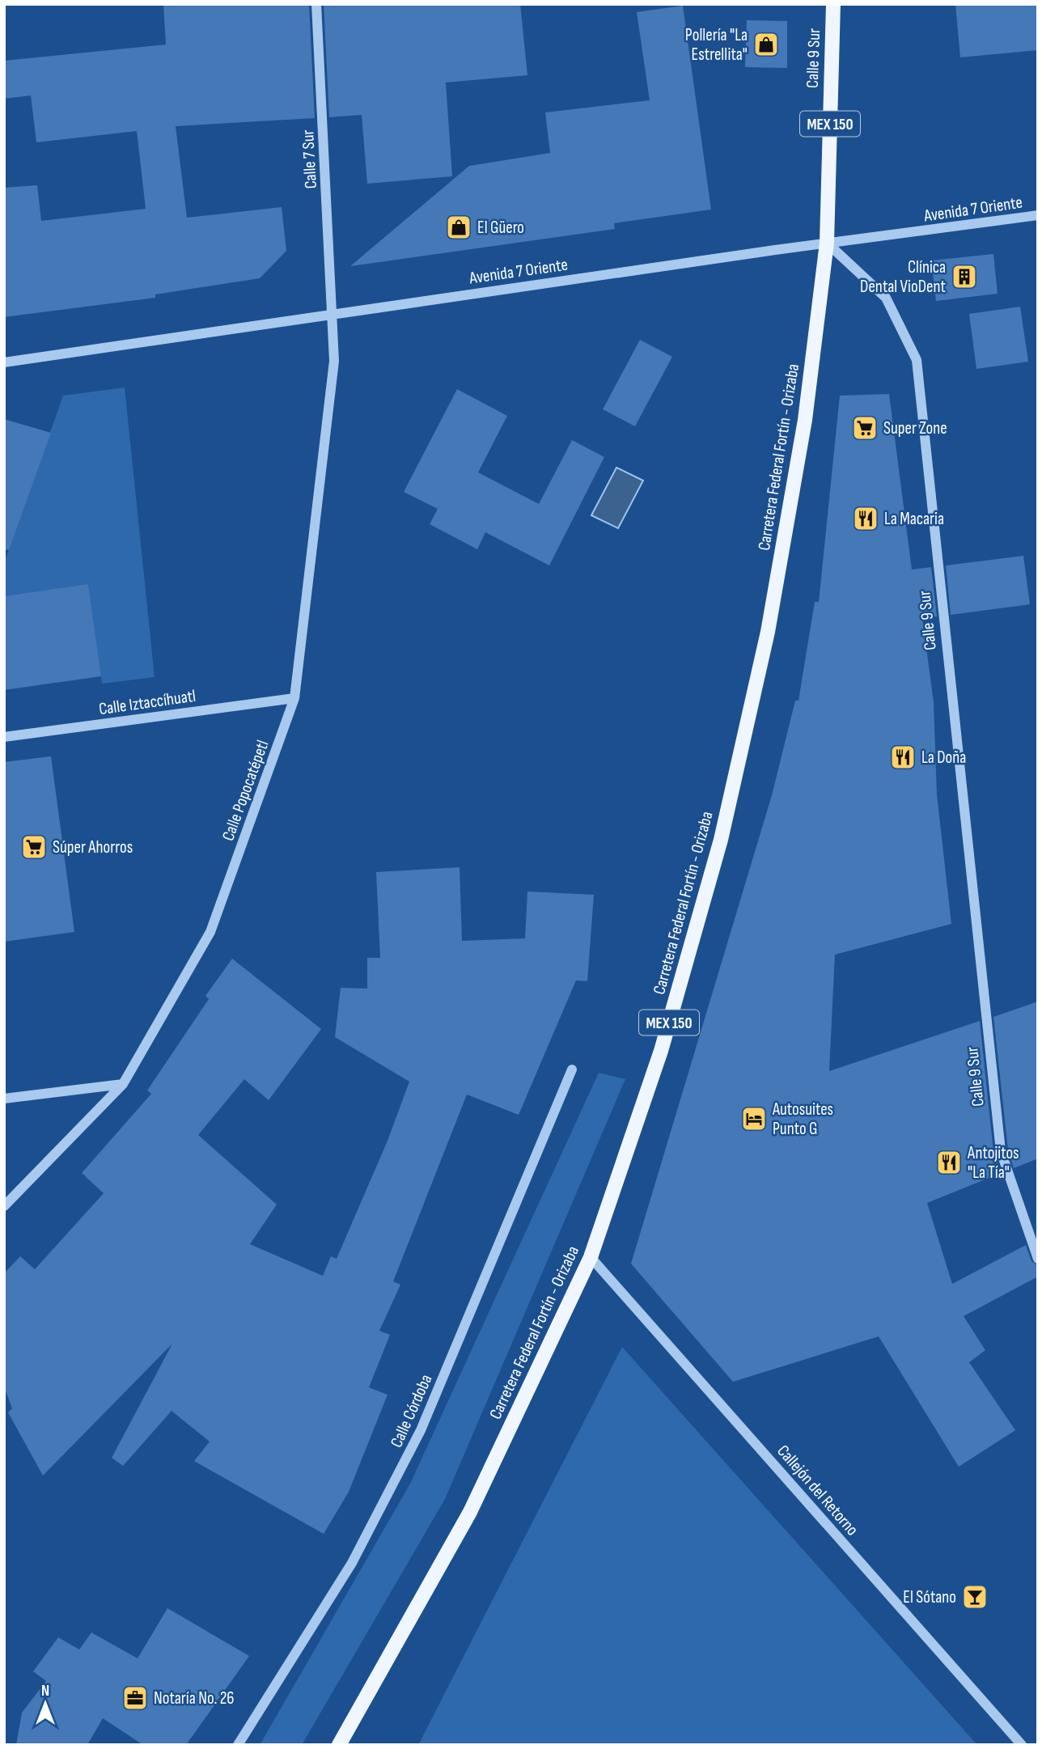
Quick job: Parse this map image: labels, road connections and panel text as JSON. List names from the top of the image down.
{
  "streets": {
    "main road": ["Calle 9 Sur", "MEX 150", "Carretera Federal Fortín - Orizaba"],
    "street": [
      "Calle 7 Sur",
      "Avenida 7 Oriente",
      "Calle Iztaccíhuatl",
      "Calle Popocatépetl",
      "Calle Córdoba",
      "Callejón del Retorno"
    ]
  },
  "crossings": [
    ["Calle 9 Sur", "Avenida 7 Oriente"],
    ["Calle 9 Sur", "Carretera Federal Fortín - Orizaba"],
    ["Calle 7 Sur", "Avenida 7 Oriente"],
    ["Calle 7 Sur", "Calle Popocatépetl"],
    ["Avenida 7 Oriente", "Carretera Federal Fortín - Orizaba"],
    ["Avenida 7 Oriente", "Calle Popocatépetl"],
    ["Carretera Federal Fortín - Orizaba", "Callejón del Retorno"],
    ["Calle Iztaccíhuatl", "Calle Popocatépetl"]
  ],
  "places": {
    "shop": ["Pollería \"La Estrellita\"", "El Güero"],
    "building": ["Clínica Dental VioDent"],
    "supermarket": ["Super Zone", "Súper Ahorros"],
    "restaurant": ["La Macaria", "La Doña", "Antojitos \"La Tía\""],
    "hotel": ["Autosuites Punto G"],
    "bar": ["El Sótano"],
    "office": ["Notaría No. 26"]
  },
  "north": "top"
}
